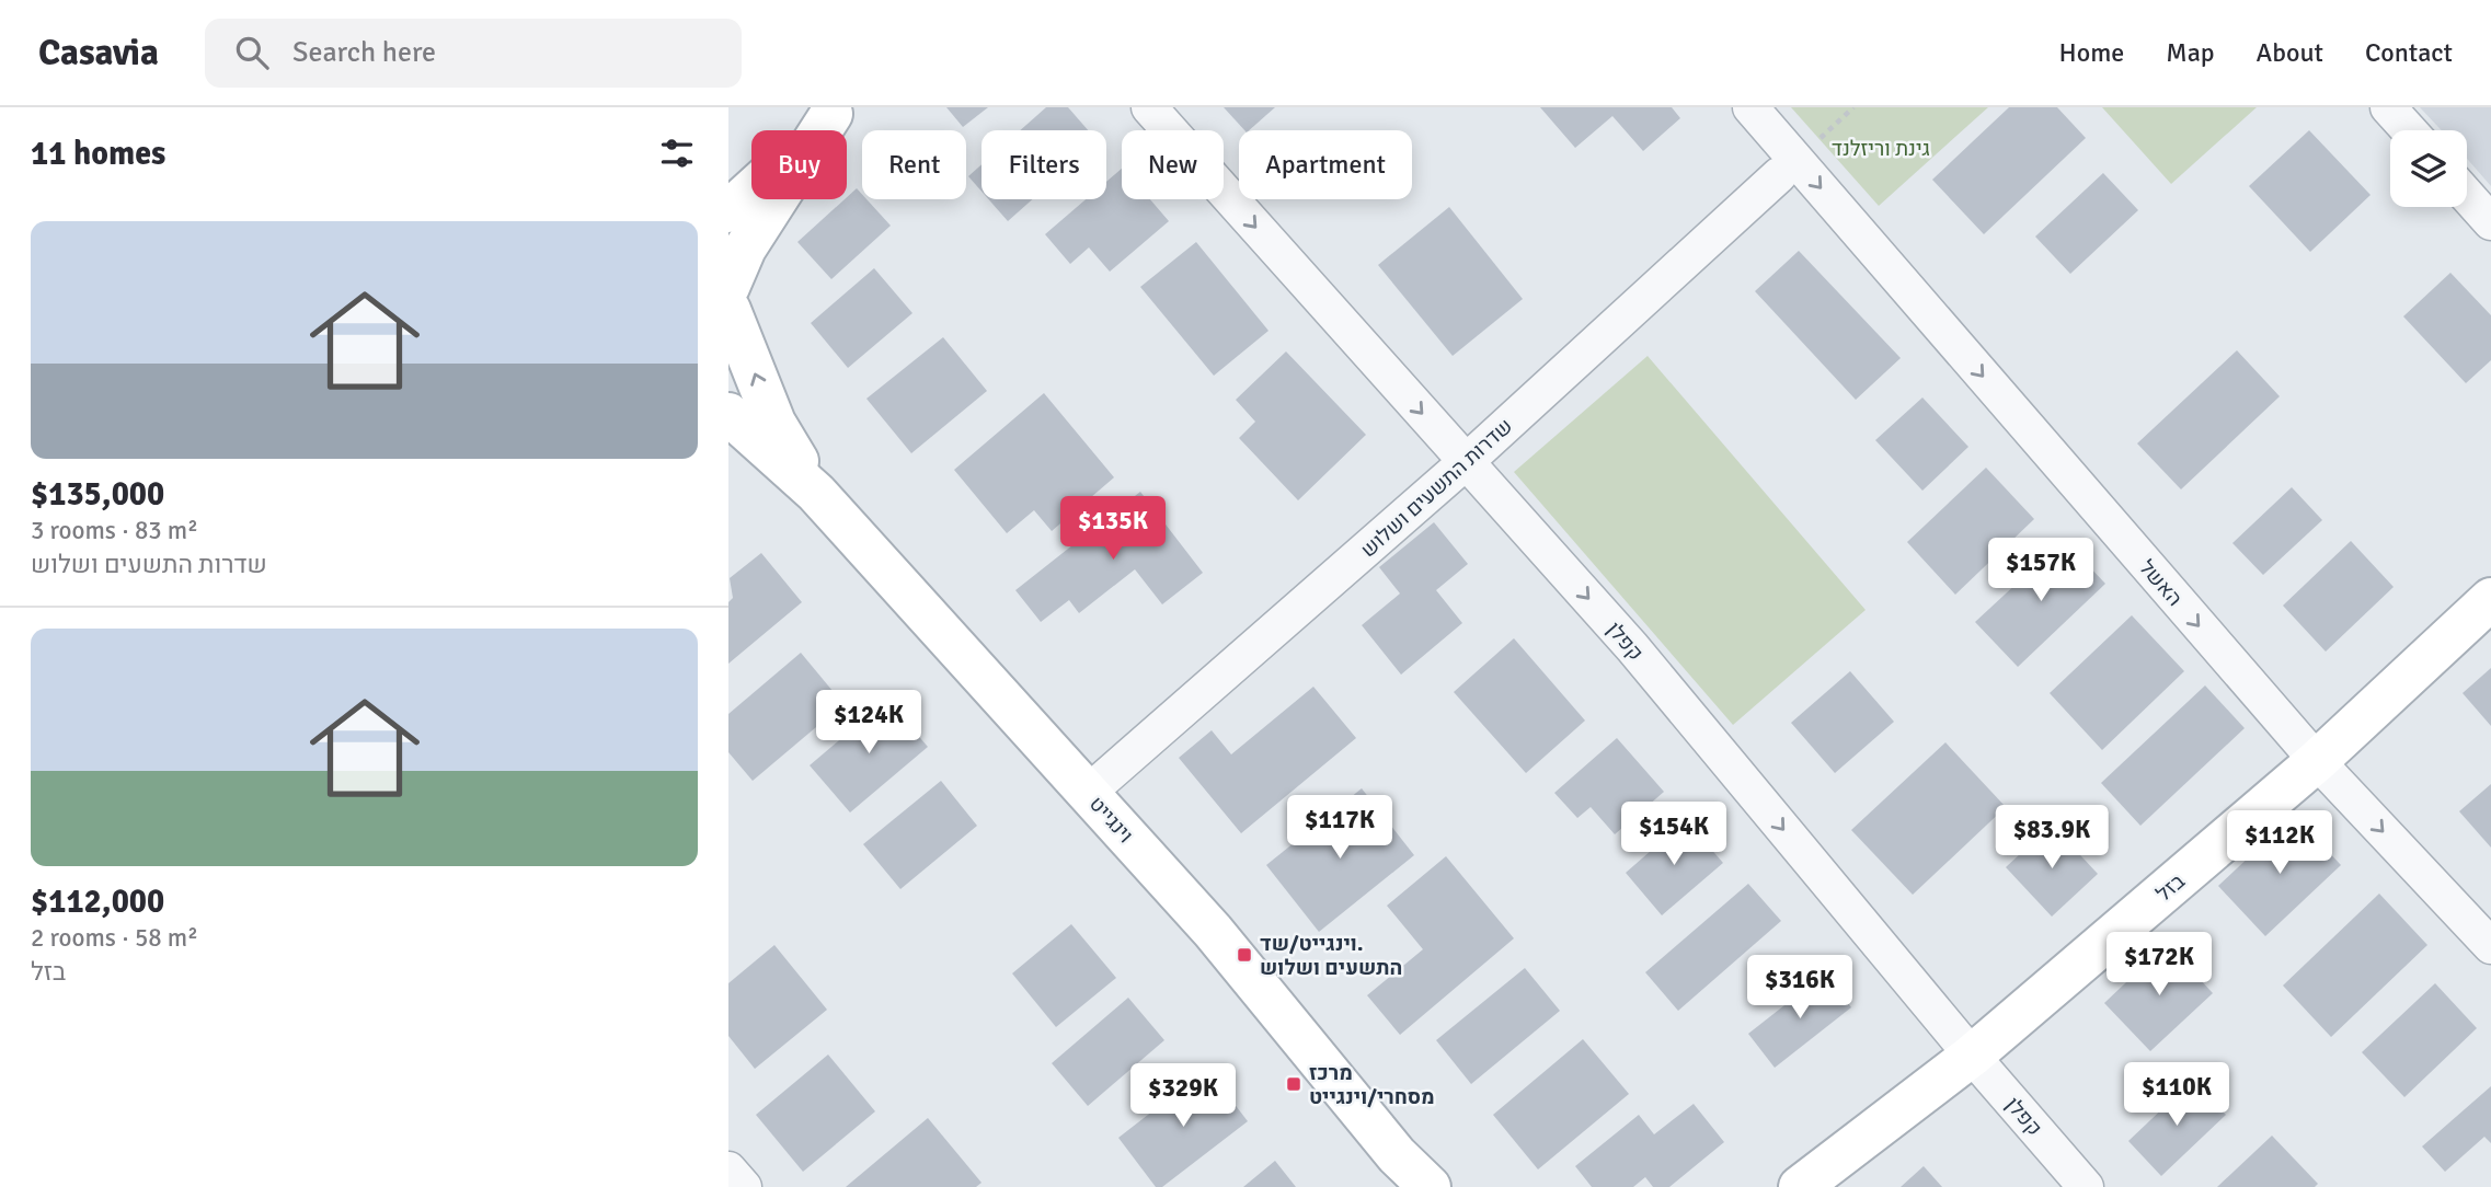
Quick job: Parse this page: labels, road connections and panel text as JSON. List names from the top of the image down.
{
  "streets": {
    "street": [
      "שדרות התשעים ושלוש",
      "האשל",
      "קפלן",
      "וינגייט",
      "בזל"
    ]
  },
  "crossings": [
    ["שדרות התשעים ושלוש", "האשל"],
    ["שדרות התשעים ושלוש", "קפלן"],
    ["שדרות התשעים ושלוש", "וינגייט"],
    ["האשל", "בזל"],
    ["קפלן", "בזל"]
  ],
  "one_way": ["האשל", "קפלן"],
  "parks": ["גינת וריזלנד"],
  "places": {
    "transit": ["וינגייט/שד. התשעים ושלוש", "מרכז מסחרי/וינגייט"]
  },
  "page": {
    "header": "Casavia",
    "search": "Search here",
    "nav": [
      "Home",
      "Map",
      "About",
      "Contact"
    ],
    "heading": "11 homes",
    "chip": [
      "Buy",
      "Rent",
      "Filters",
      "New",
      "Apartment"
    ],
    "list": [
      {
        "name": "$135,000",
        "note": "3 rooms · 83 m² · שדרות התשעים ושלוש"
      },
      {
        "name": "$112,000",
        "note": "2 rooms · 58 m² · בזל"
      }
    ],
    "price": [
      "$135K",
      "$157K",
      "$124K",
      "$117K",
      "$154K",
      "$83.9K",
      "$112K",
      "$172K",
      "$316K",
      "$110K",
      "$329K"
    ]
  }
}
